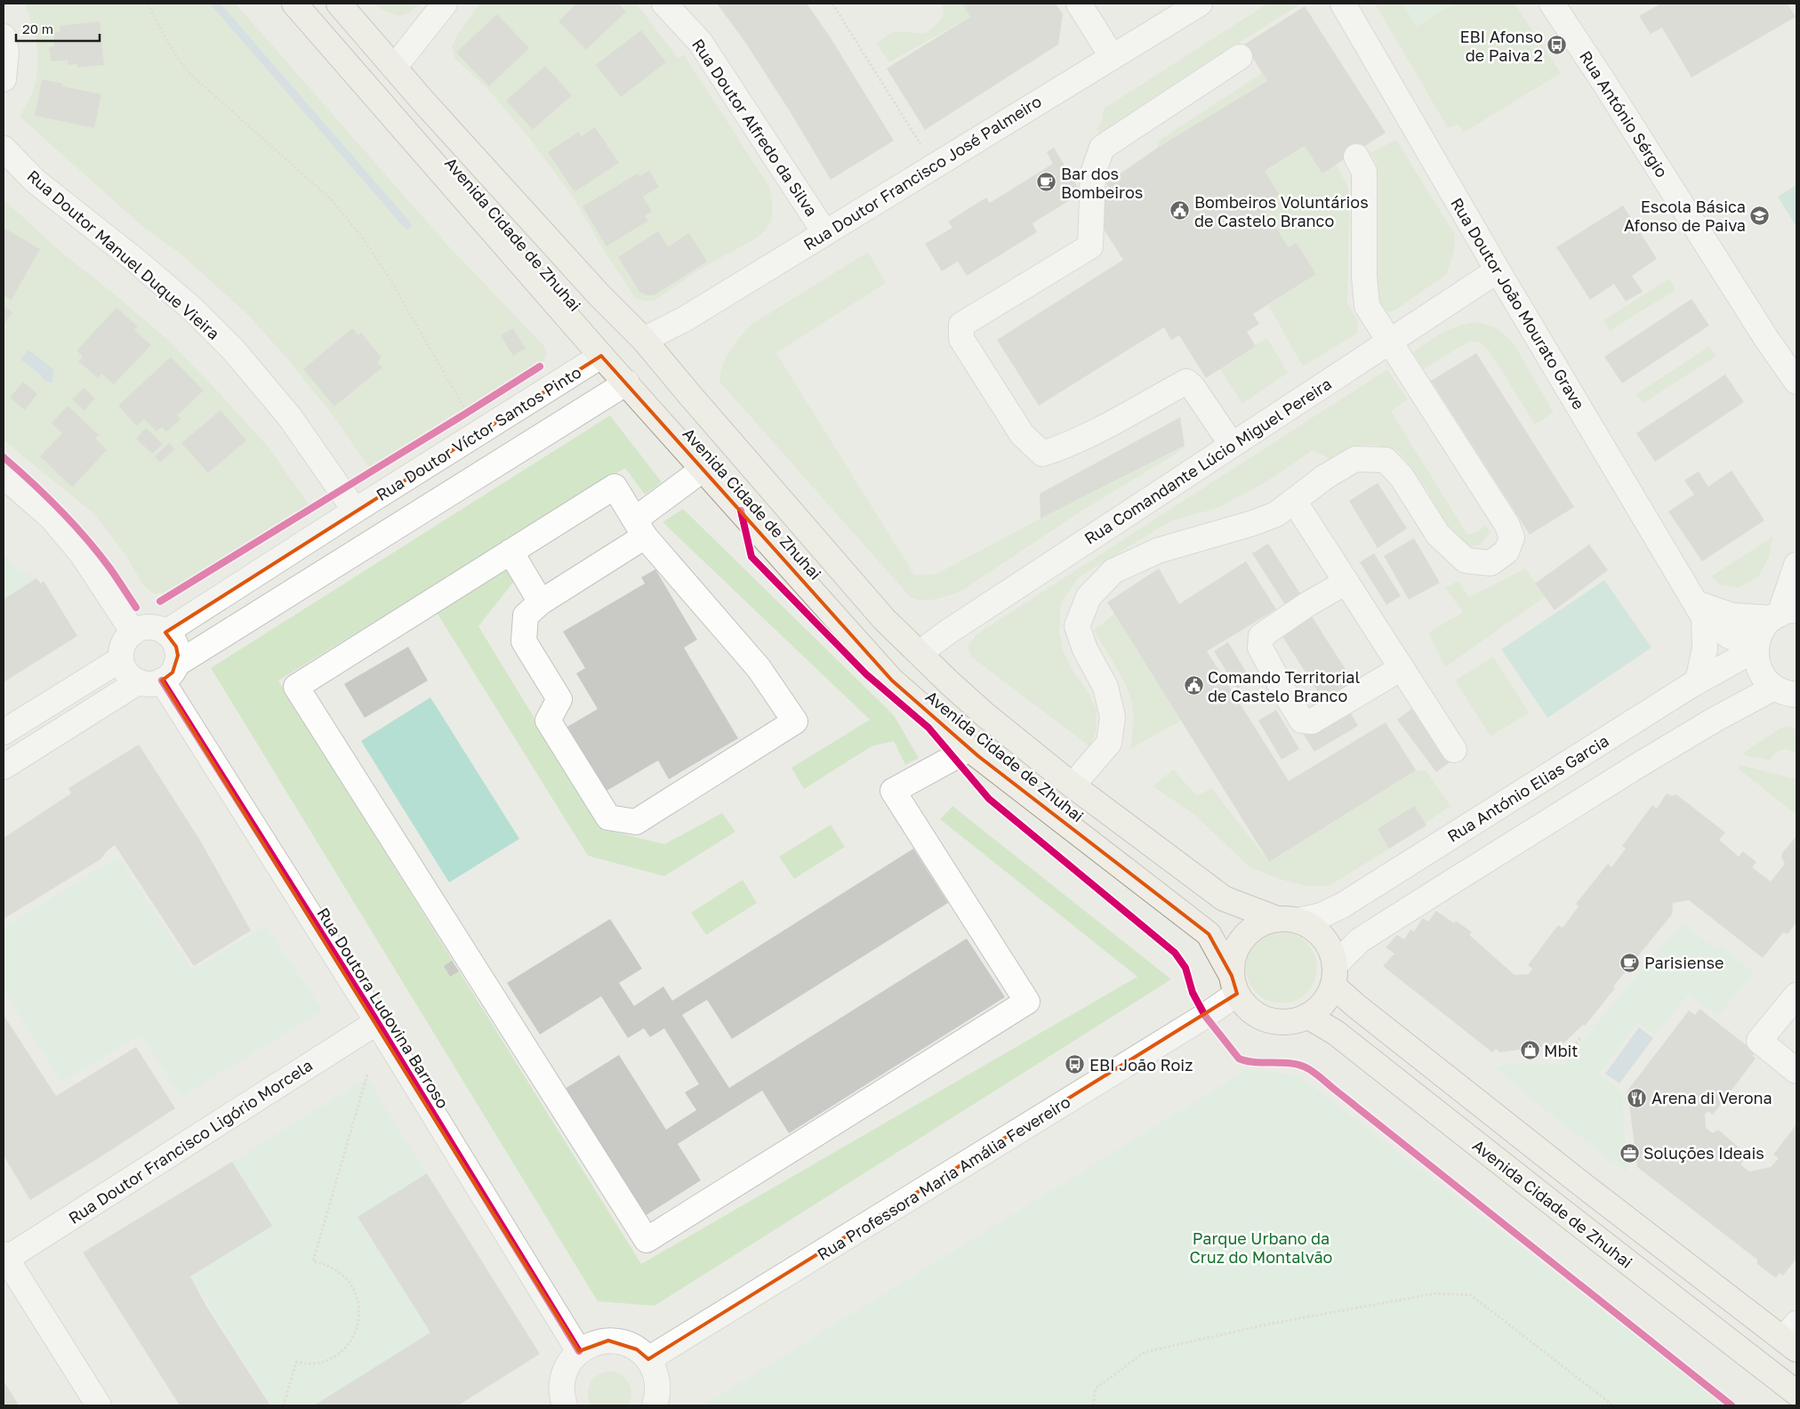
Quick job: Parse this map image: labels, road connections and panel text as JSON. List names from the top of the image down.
{
  "streets": {
    "main road": ["Avenida Cidade de Zhuhai"],
    "street": [
      "Rua António Sérgio",
      "Rua Doutor Alfredo da Silva",
      "Rua Doutor Francisco José Palmeiro",
      "Rua Doutor Manuel Duque Vieira",
      "Rua Doutor João Mourato Grave",
      "Rua Doutor Víctor Santos Pinto",
      "Rua Comandante Lúcio Miguel Pereira",
      "Rua António Elias Garcia",
      "Rua Doutora Ludovina Barroso",
      "Rua Doutor Francisco Ligório Morcela",
      "Rua Professora Maria Amália Fevereiro"
    ]
  },
  "crossings": [
    ["Rua Doutor Alfredo da Silva", "Rua Doutor Francisco José Palmeiro"],
    ["Rua Doutor Francisco José Palmeiro", "Avenida Cidade de Zhuhai"],
    ["Avenida Cidade de Zhuhai", "Rua Doutor Víctor Santos Pinto"],
    ["Avenida Cidade de Zhuhai", "Rua Comandante Lúcio Miguel Pereira"],
    ["Avenida Cidade de Zhuhai", "Rua António Elias Garcia"],
    ["Avenida Cidade de Zhuhai", "Rua Professora Maria Amália Fevereiro"],
    ["Rua Doutor Manuel Duque Vieira", "Rua Doutor Víctor Santos Pinto"],
    ["Rua Doutor João Mourato Grave", "Rua Comandante Lúcio Miguel Pereira"],
    ["Rua Doutor João Mourato Grave", "Rua António Elias Garcia"],
    ["Rua Doutor Víctor Santos Pinto", "Rua Doutora Ludovina Barroso"],
    ["Rua António Elias Garcia", "Rua Professora Maria Amália Fevereiro"],
    ["Rua Doutora Ludovina Barroso", "Rua Doutor Francisco Ligório Morcela"]
  ],
  "parks": ["Parque Urbano da Cruz do Montalvão"],
  "places": {
    "bus stop": ["EBI Afonso de Paiva 2", "EBI João Roiz"],
    "cafe": ["Bar dos Bombeiros", "Parisiense"],
    "public building": ["Bombeiros Voluntários de Castelo Branco", "Comando Territorial de Castelo Branco"],
    "school or university": ["Escola Básica Afonso de Paiva"],
    "shop": ["Mbit"],
    "restaurant": ["Arena di Verona"],
    "office": ["Soluções Ideais"]
  },
  "scale_bar": "20 m"
}
